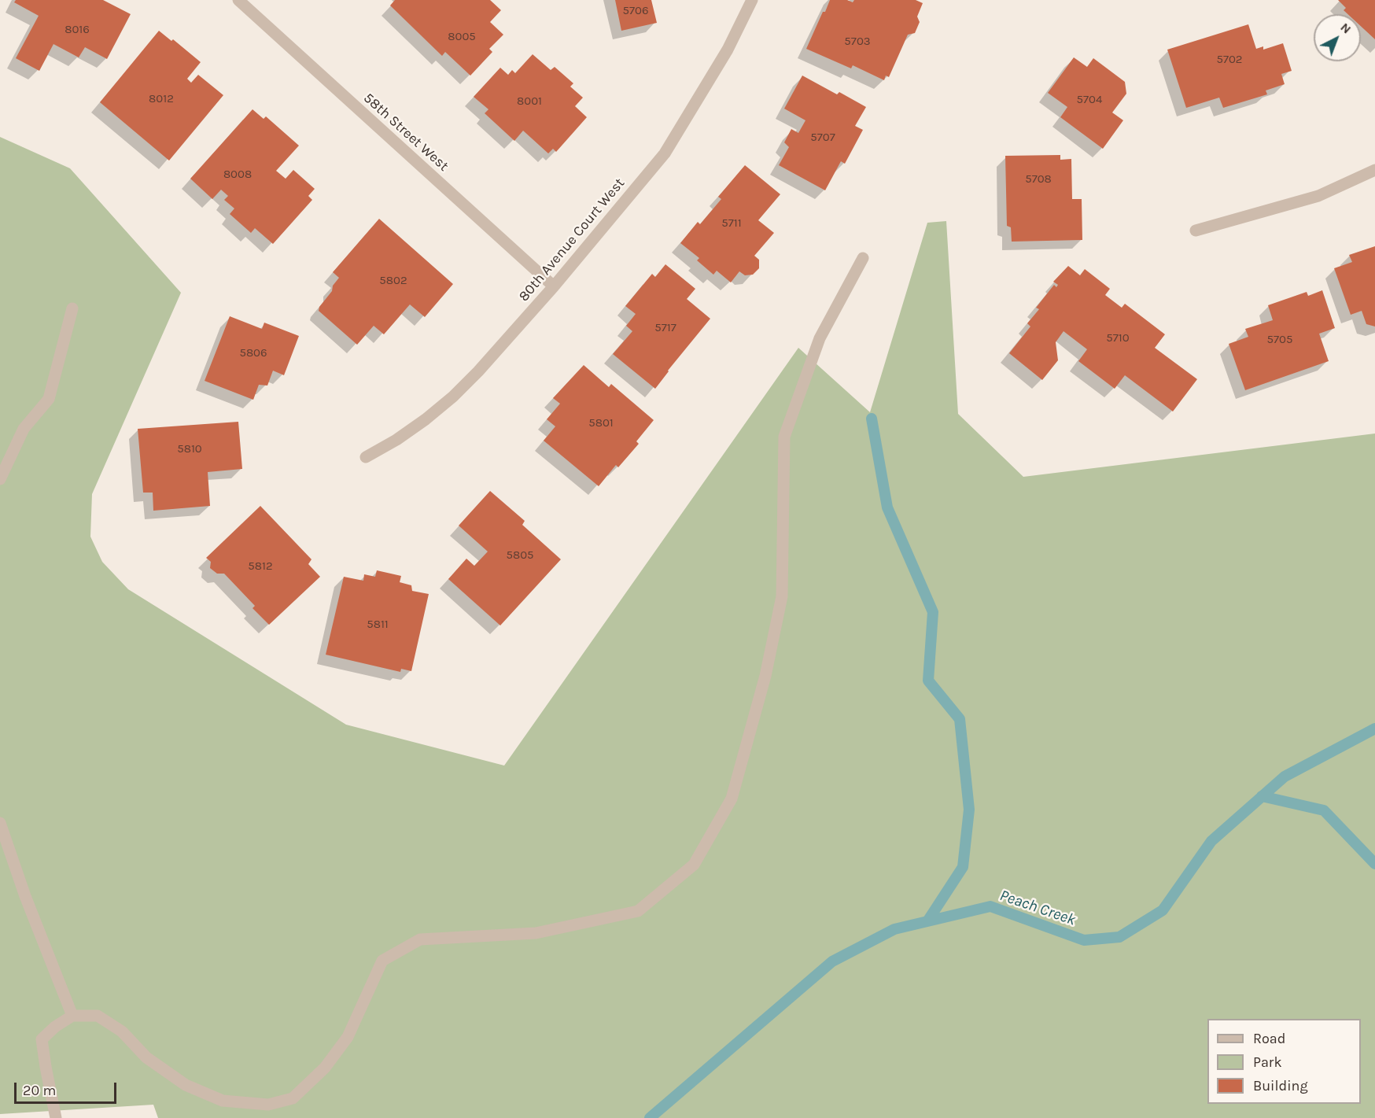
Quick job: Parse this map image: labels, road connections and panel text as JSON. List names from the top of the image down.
{
  "streets": {
    "street": ["58th Street West", "80th Avenue Court West"]
  },
  "crossings": [
    ["58th Street West", "80th Avenue Court West"]
  ],
  "water": ["Peach Creek"],
  "house_numbers": [
    "5706",
    "8016",
    "8005",
    "5703",
    "5702",
    "8012",
    "5704",
    "8001",
    "5707",
    "8008",
    "5708",
    "5711",
    "5802",
    "5717",
    "5710",
    "5705",
    "5806",
    "5801",
    "5810",
    "5805",
    "5812",
    "5811"
  ],
  "legend": ["Road", "Park", "Building"],
  "scale_bar": "20 m",
  "north": "top right"
}
